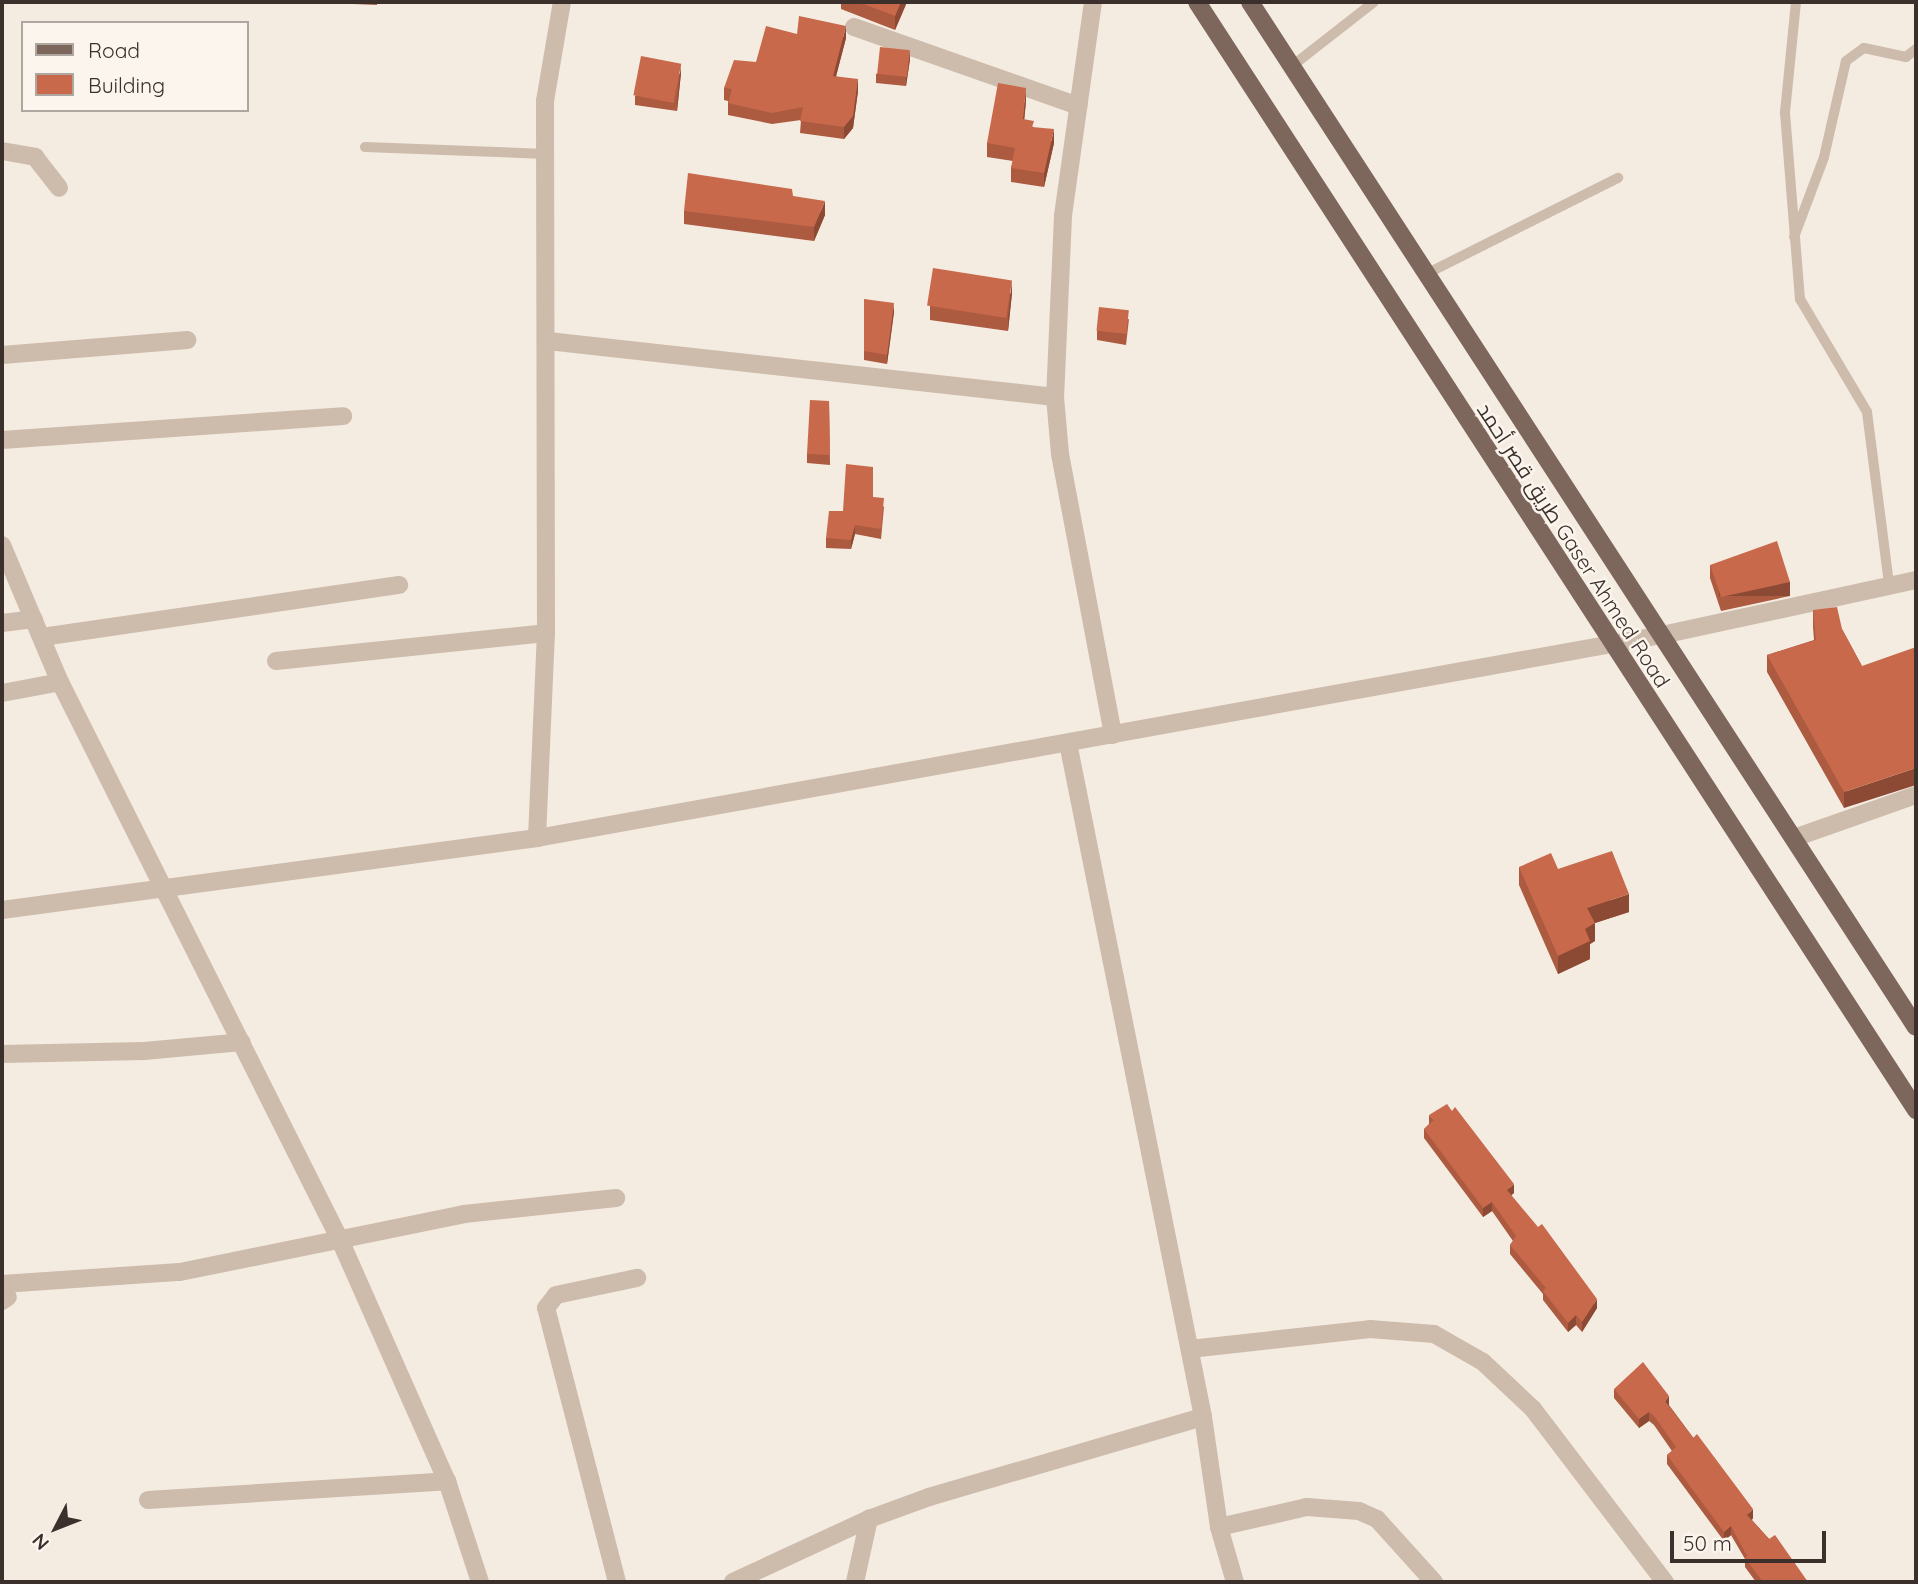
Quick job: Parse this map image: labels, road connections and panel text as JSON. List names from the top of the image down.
{
  "streets": {
    "main road": ["طريق قصر أحمد Gaser Ahmed Road"]
  },
  "legend": ["Road", "Building"],
  "scale_bar": "50 m",
  "north": "bottom left"
}
